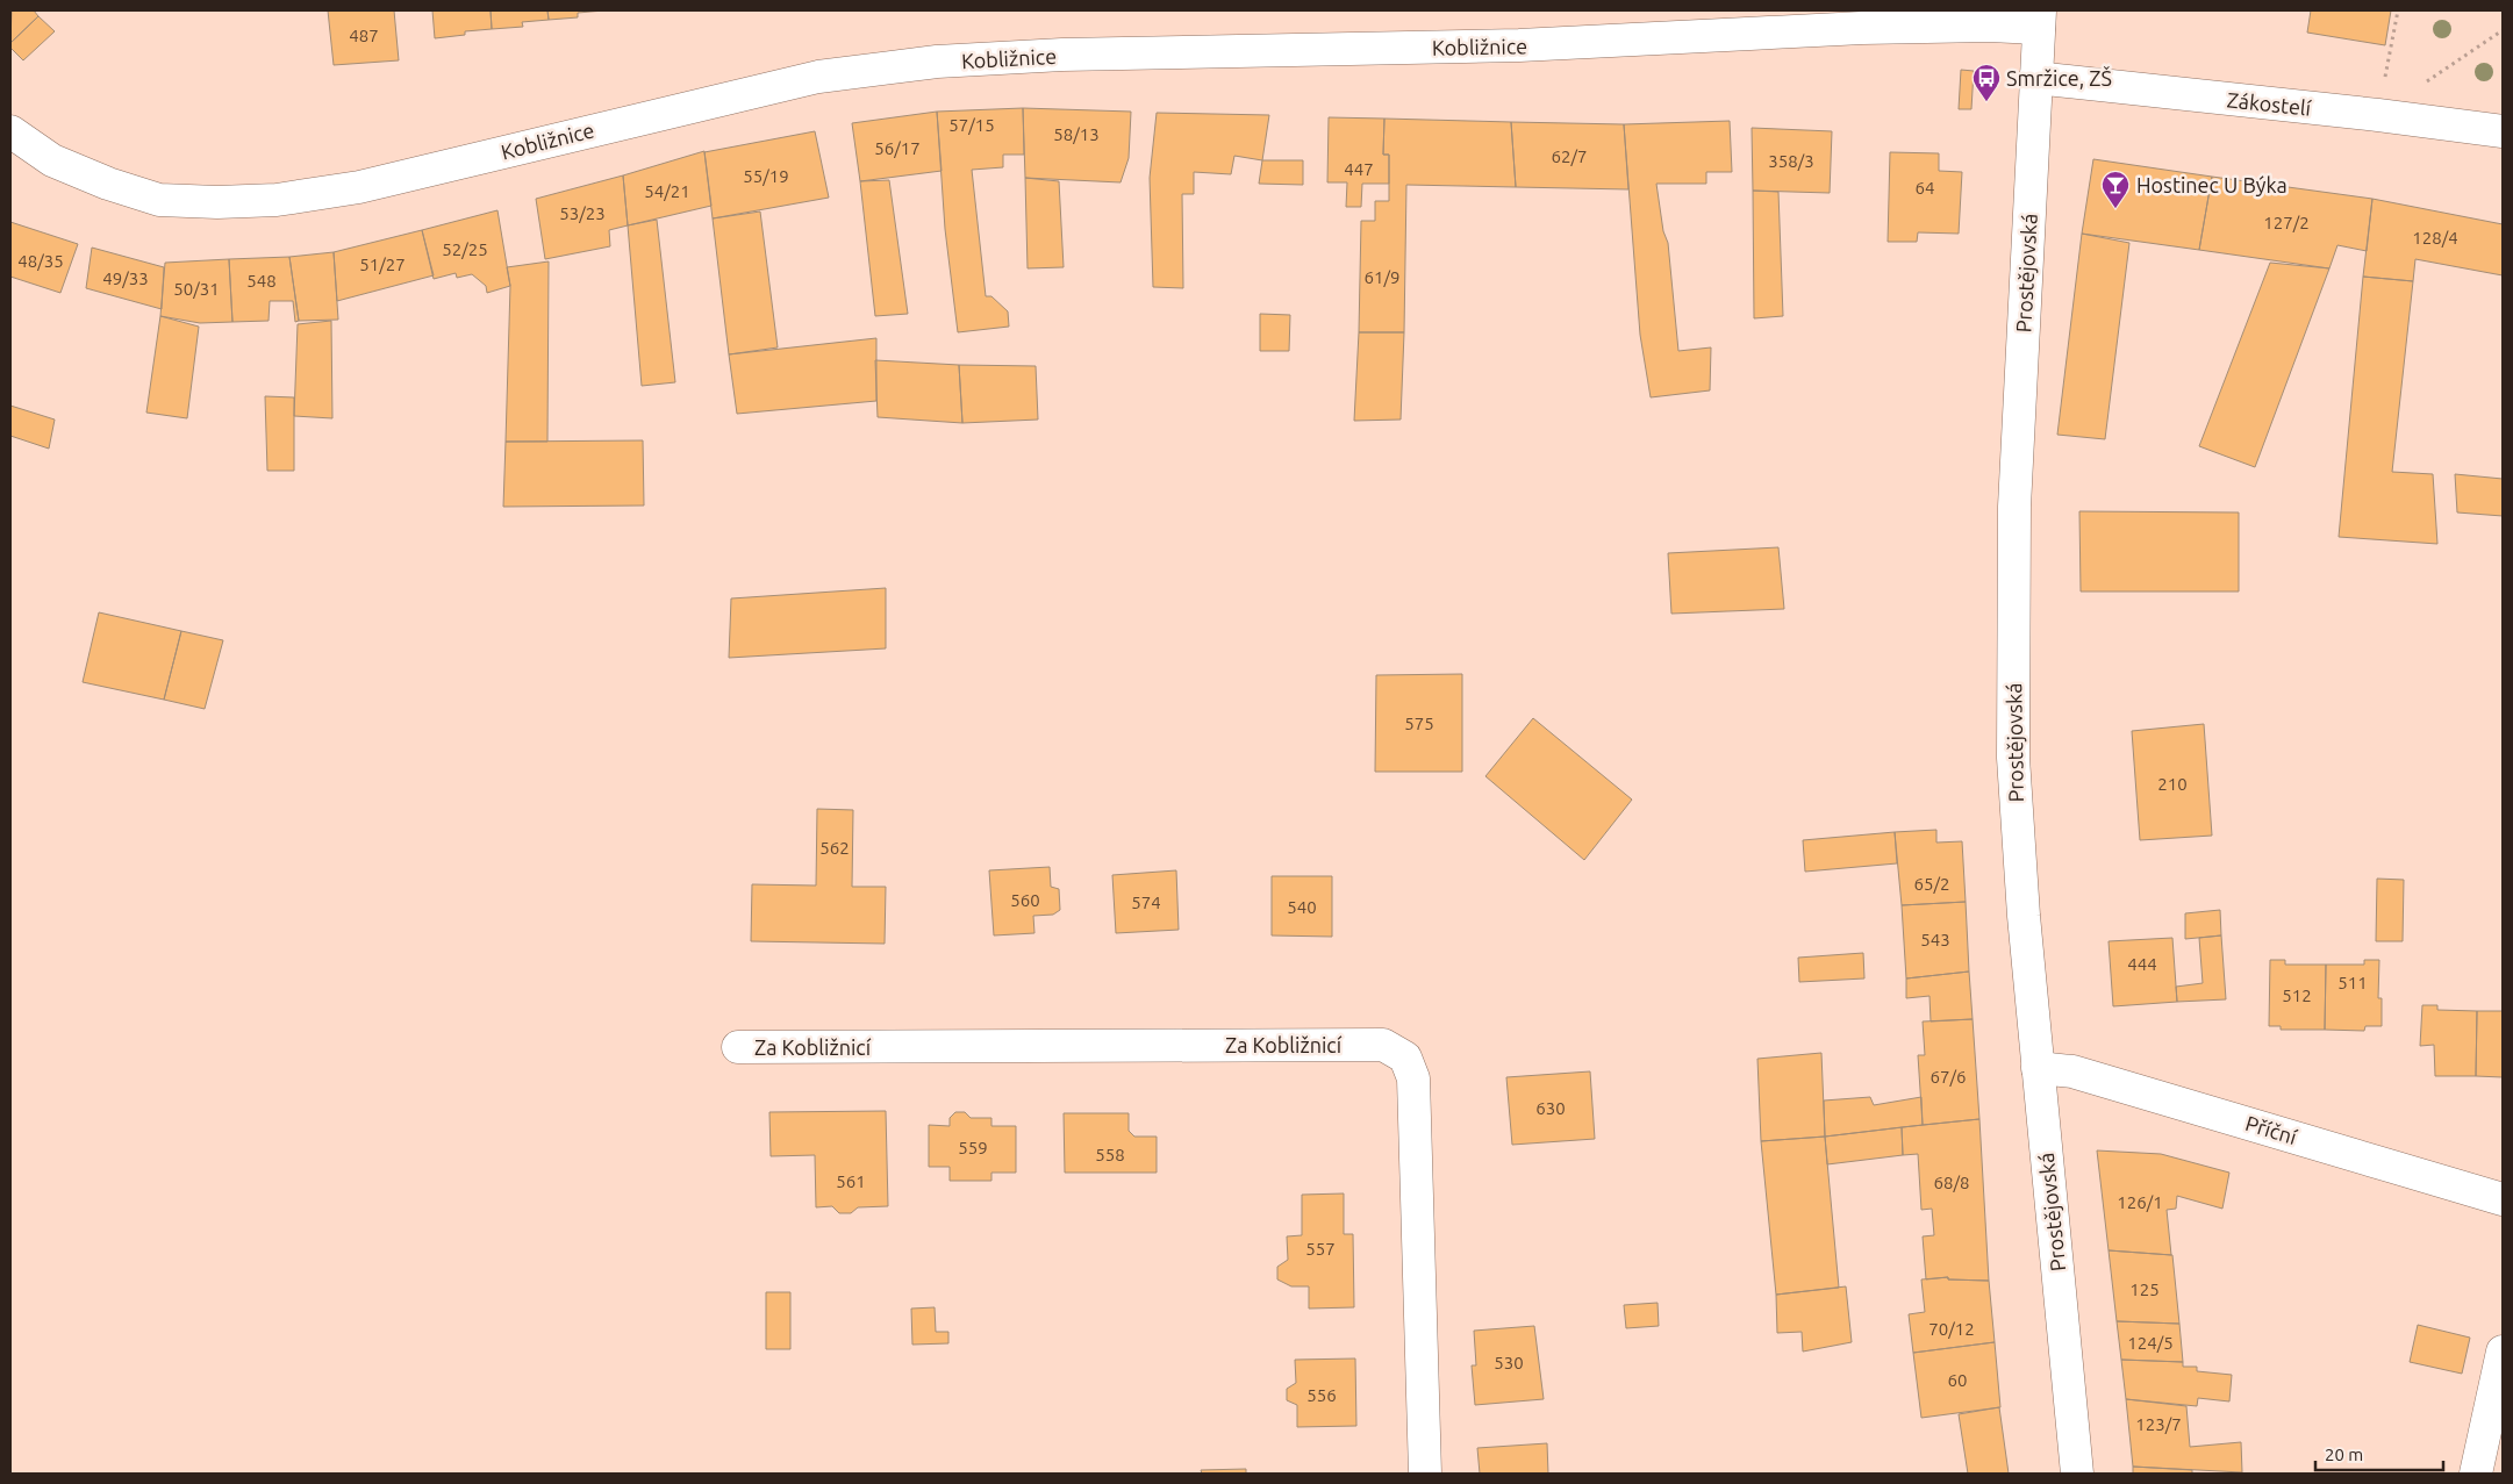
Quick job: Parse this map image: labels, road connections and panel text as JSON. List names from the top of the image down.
{
  "streets": {
    "street": [
      "Kobližnice",
      "Zákostelí",
      "Prostějovská",
      "Za Kobližnicí",
      "Příční"
    ]
  },
  "crossings": [
    ["Kobližnice", "Prostějovská"],
    ["Zákostelí", "Prostějovská"],
    ["Prostějovská", "Příční"]
  ],
  "places": {
    "bus stop": ["Smržice, ZŠ"],
    "bar": ["Hostinec U Býka"]
  },
  "house_numbers": [
    "487",
    "57/15",
    "58/13",
    "56/17",
    "62/7",
    "358/3",
    "447",
    "55/19",
    "64",
    "54/21",
    "53/23",
    "127/2",
    "128/4",
    "52/25",
    "48/35",
    "51/27",
    "61/9",
    "49/33",
    "548",
    "50/31",
    "575",
    "210",
    "562",
    "65/2",
    "560",
    "574",
    "540",
    "543",
    "444",
    "511",
    "512",
    "67/6",
    "630",
    "559",
    "558",
    "561",
    "68/8",
    "126/1",
    "557",
    "125",
    "70/12",
    "124/5",
    "530",
    "60",
    "556",
    "123/7"
  ],
  "scale_bar": "20 m"
}
